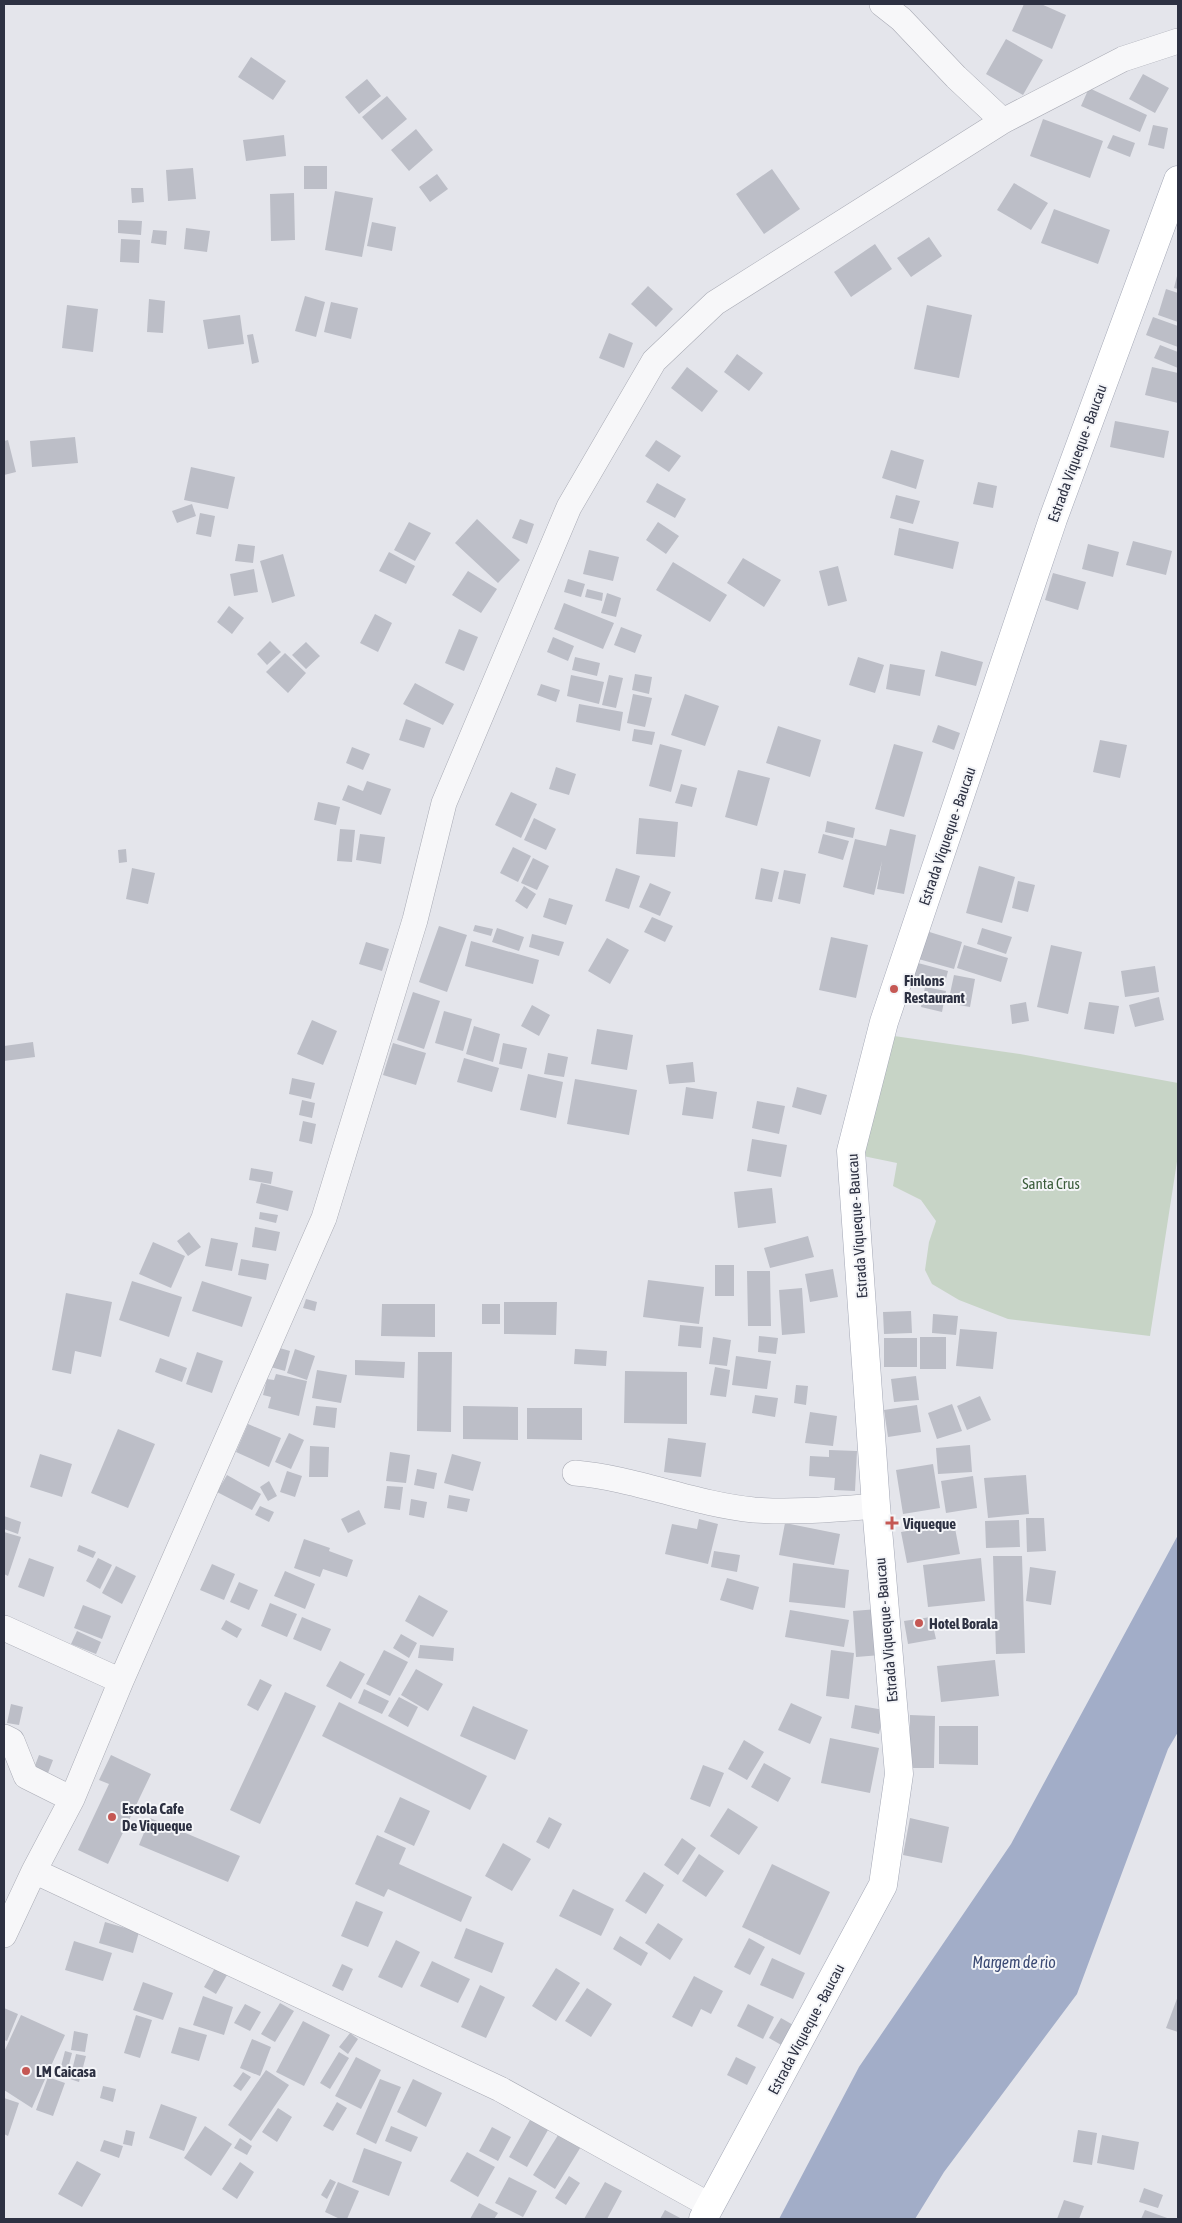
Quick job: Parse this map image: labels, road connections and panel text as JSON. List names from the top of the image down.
{
  "streets": {
    "main road": ["Estrada Viqueque - Baucau"]
  },
  "water": ["Margem de rio"],
  "parks": ["Santa Crus"],
  "places": {
    "other": [
      "Finlons Restaurant",
      "Hotel Borala",
      "Escola Cafe De Viqueque",
      "LM Caicasa"
    ],
    "health": ["Viqueque"]
  }
}
